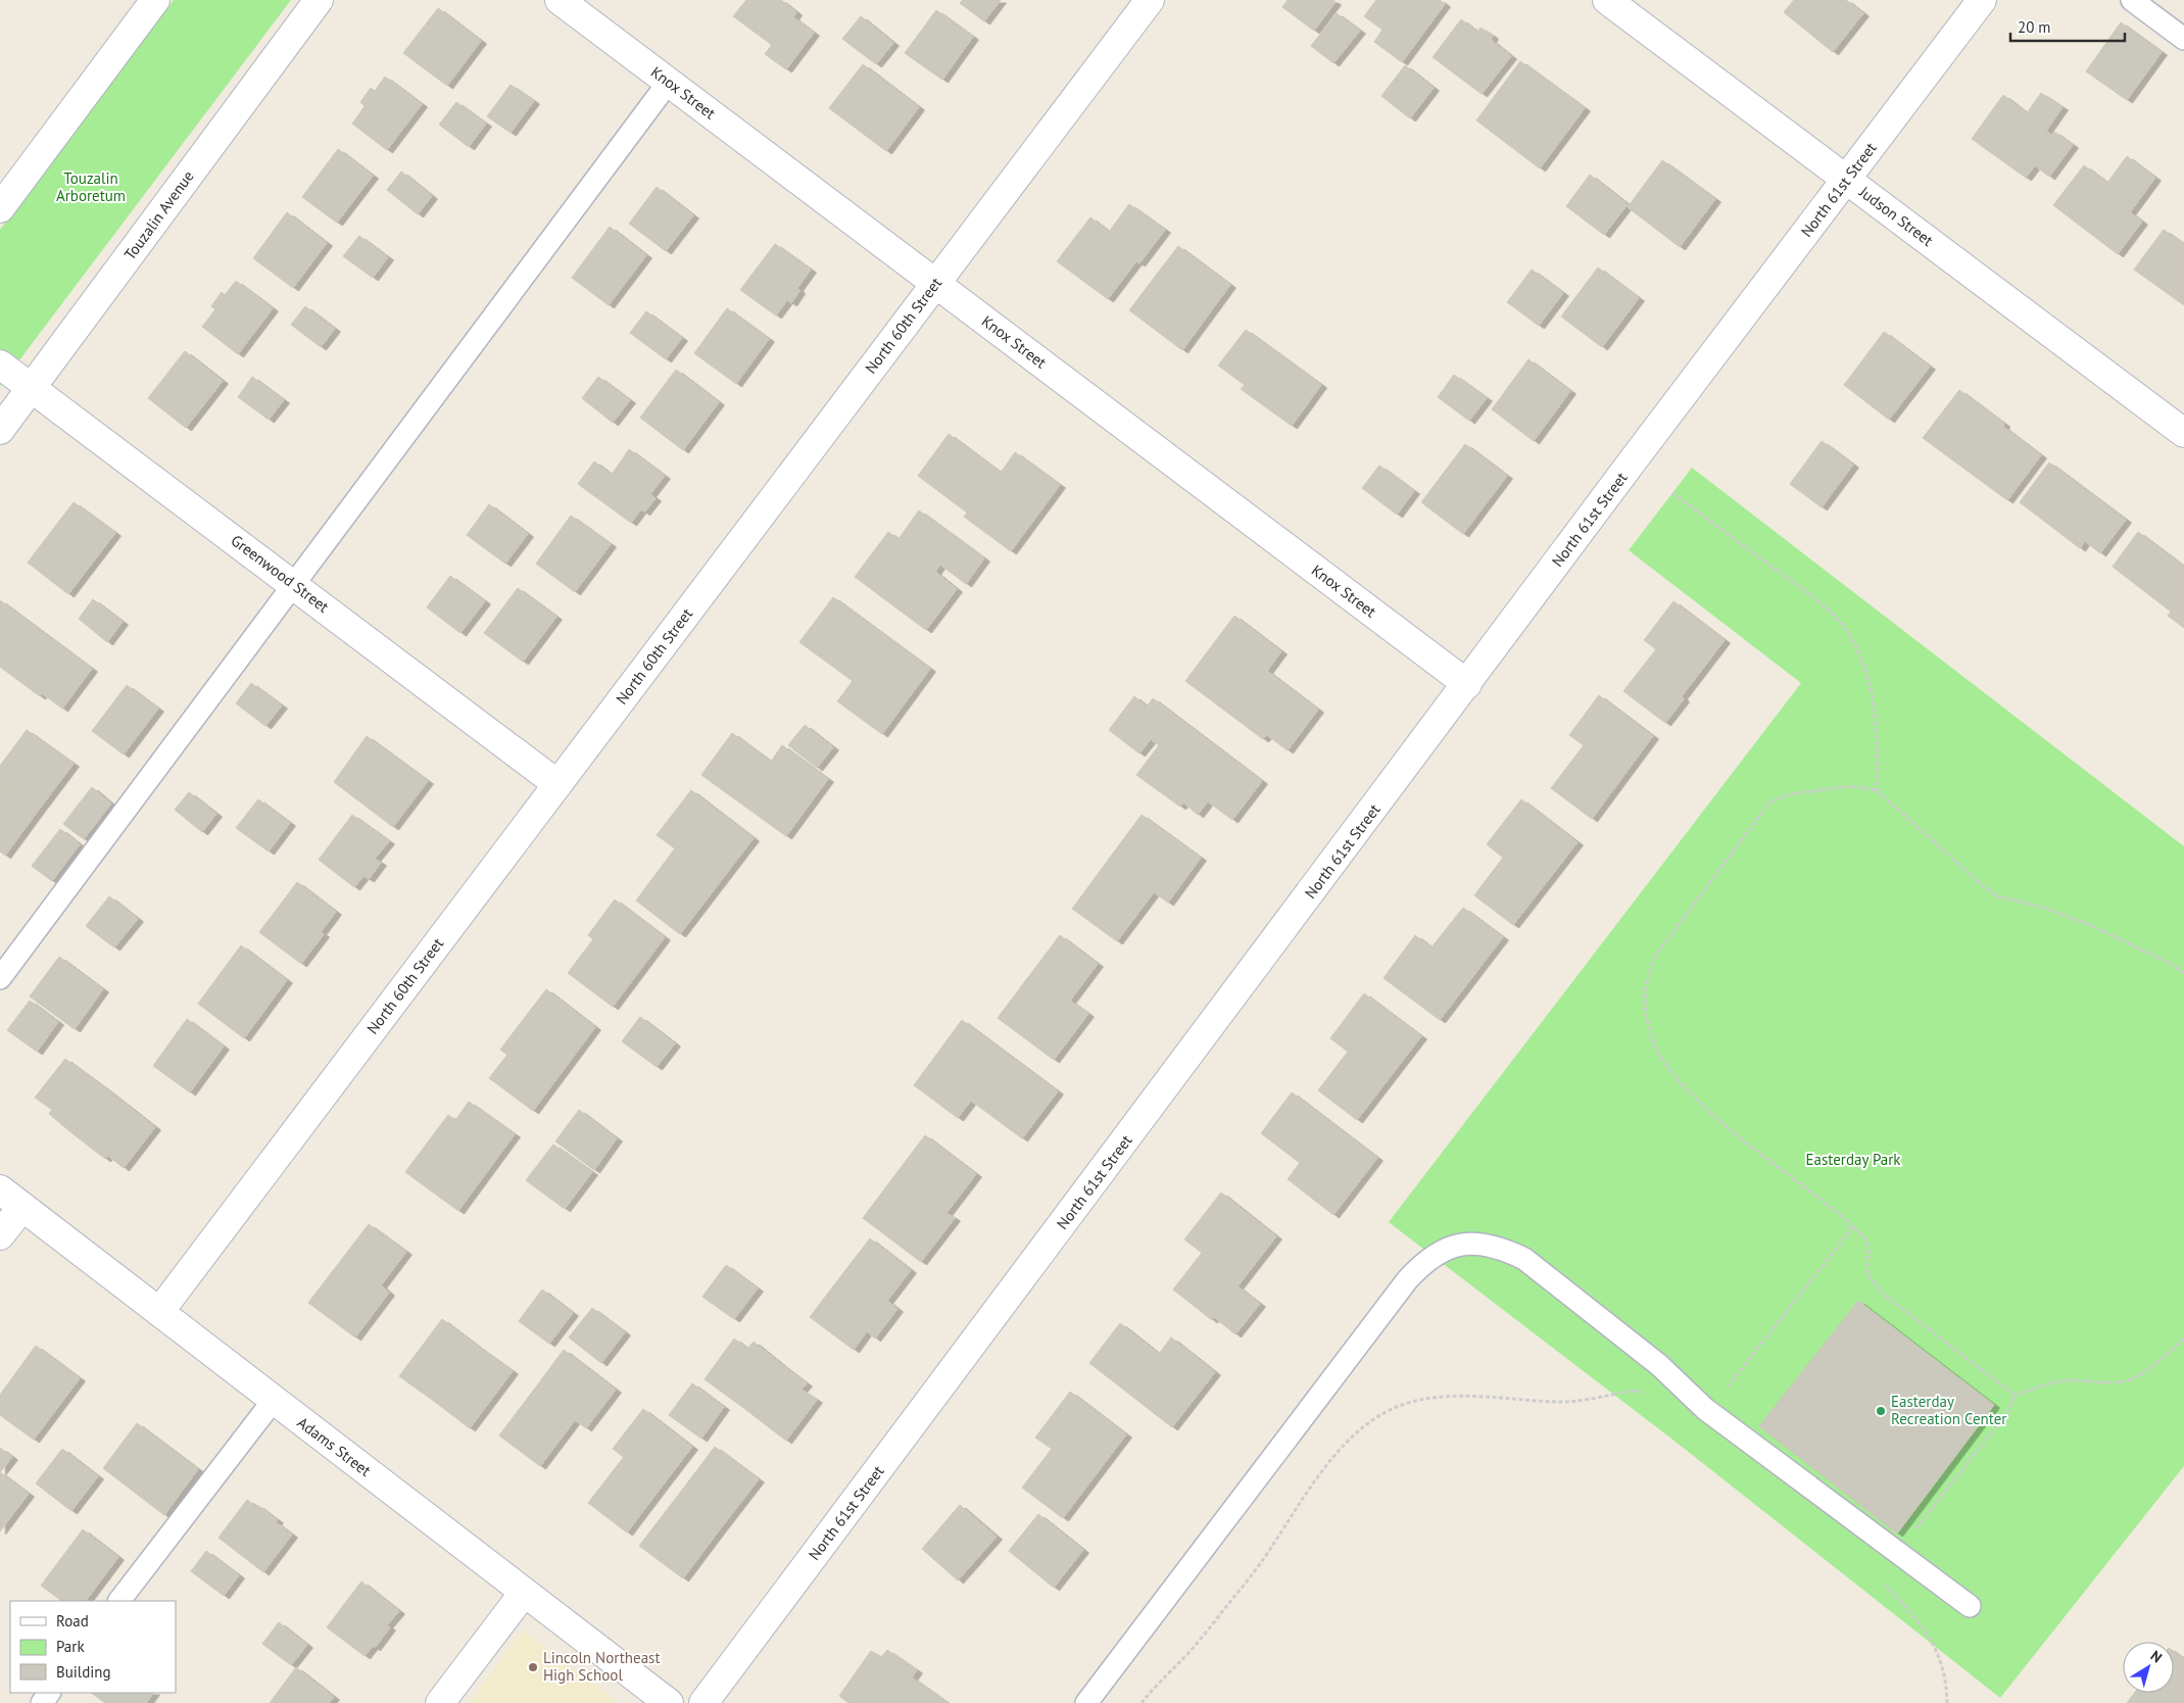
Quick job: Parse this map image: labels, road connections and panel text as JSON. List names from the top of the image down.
{
  "streets": {
    "street": [
      "Knox Street",
      "North 61st Street",
      "Touzalin Avenue",
      "Judson Street",
      "North 60th Street",
      "Greenwood Street",
      "Adams Street"
    ]
  },
  "crossings": [
    ["Knox Street", "North 61st Street"],
    ["Knox Street", "North 60th Street"],
    ["North 61st Street", "Judson Street"],
    ["Touzalin Avenue", "Greenwood Street"],
    ["North 60th Street", "Greenwood Street"],
    ["North 60th Street", "Adams Street"]
  ],
  "parks": ["Touzalin Arboretum", "Easterday Park"],
  "places": ["Easterday Recreation Center", "Lincoln Northeast High School"],
  "legend": ["Road", "Park", "Building"],
  "scale_bar": "20 m",
  "north": "top right"
}
